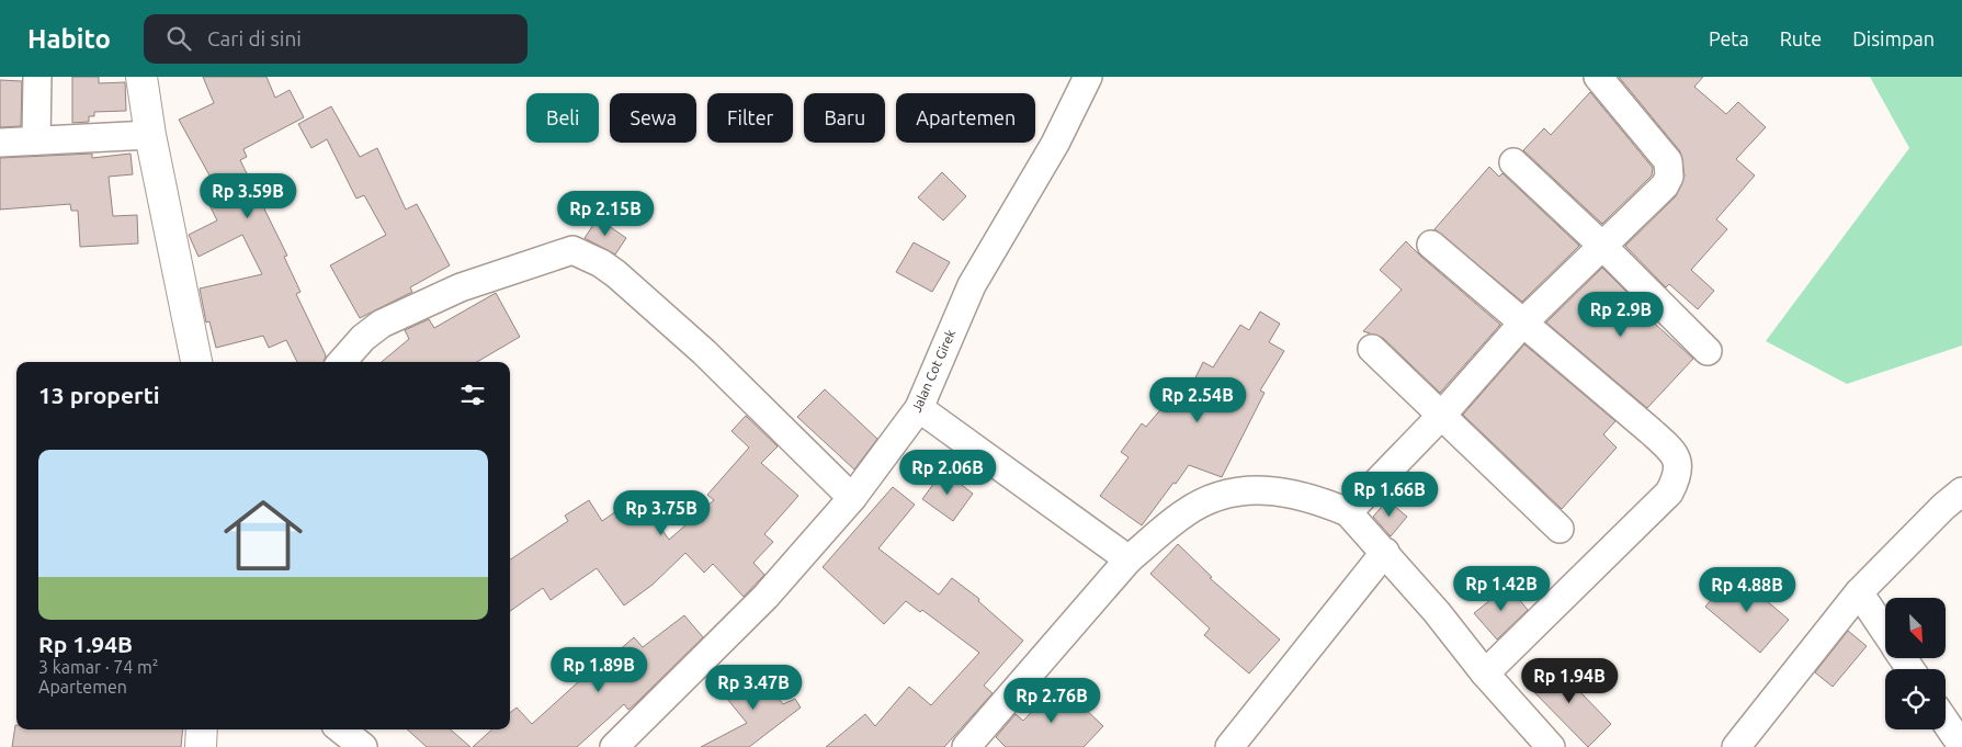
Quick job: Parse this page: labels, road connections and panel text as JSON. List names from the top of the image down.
{
  "streets": {
    "street": ["Jalan Cot Girek"]
  },
  "north": "bottom right",
  "page": {
    "header": "Habito",
    "search": "Cari di sini",
    "nav": ["Peta", "Rute", "Disimpan"],
    "chip": [
      "Beli",
      "Sewa",
      "Filter",
      "Baru",
      "Apartemen"
    ],
    "price": [
      "Rp 3.59B",
      "Rp 2.15B",
      "Rp 2.9B",
      "Rp 2.54B",
      "Rp 2.06B",
      "Rp 1.66B",
      "Rp 3.75B",
      "Rp 1.42B",
      "Rp 4.88B",
      "Rp 1.89B",
      "Rp 1.94B",
      "Rp 3.47B",
      "Rp 2.76B"
    ],
    "heading": "13 properti",
    "list": [
      {
        "name": "Rp 1.94B",
        "note": "3 kamar · 74 m² · Apartemen"
      }
    ]
  }
}
